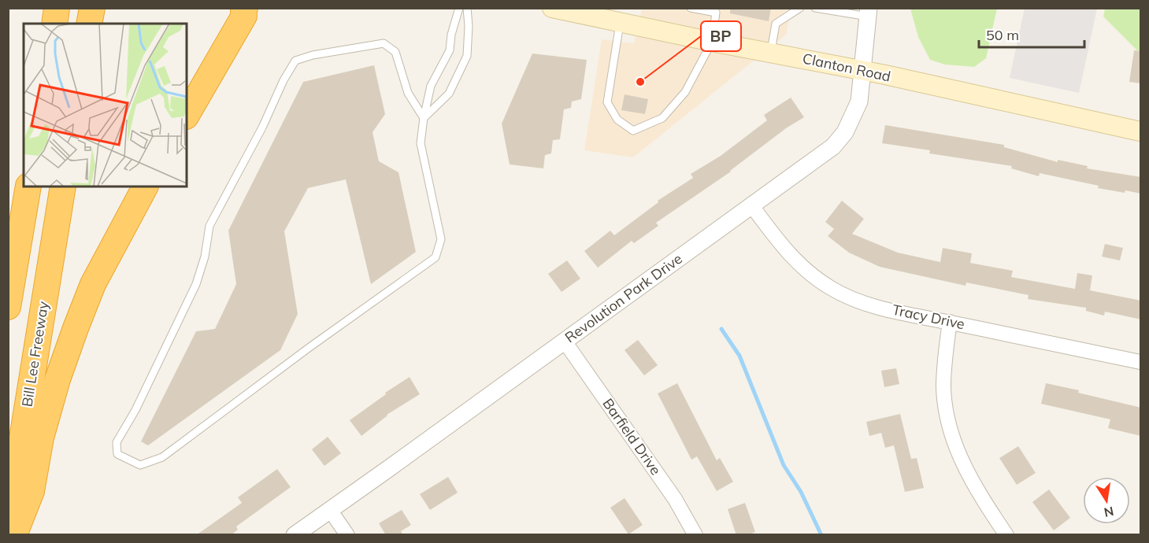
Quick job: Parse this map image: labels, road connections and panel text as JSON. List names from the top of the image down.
{
  "streets": {
    "highway": ["Bill Lee Freeway"],
    "main road": ["Clanton Road"],
    "street": ["Revolution Park Drive", "Tracy Drive", "Barfield Drive"]
  },
  "crossings": [
    ["Clanton Road", "Revolution Park Drive"],
    ["Revolution Park Drive", "Tracy Drive"],
    ["Revolution Park Drive", "Barfield Drive"]
  ],
  "places": ["BP"],
  "scale_bar": "50 m",
  "north": "bottom"
}
